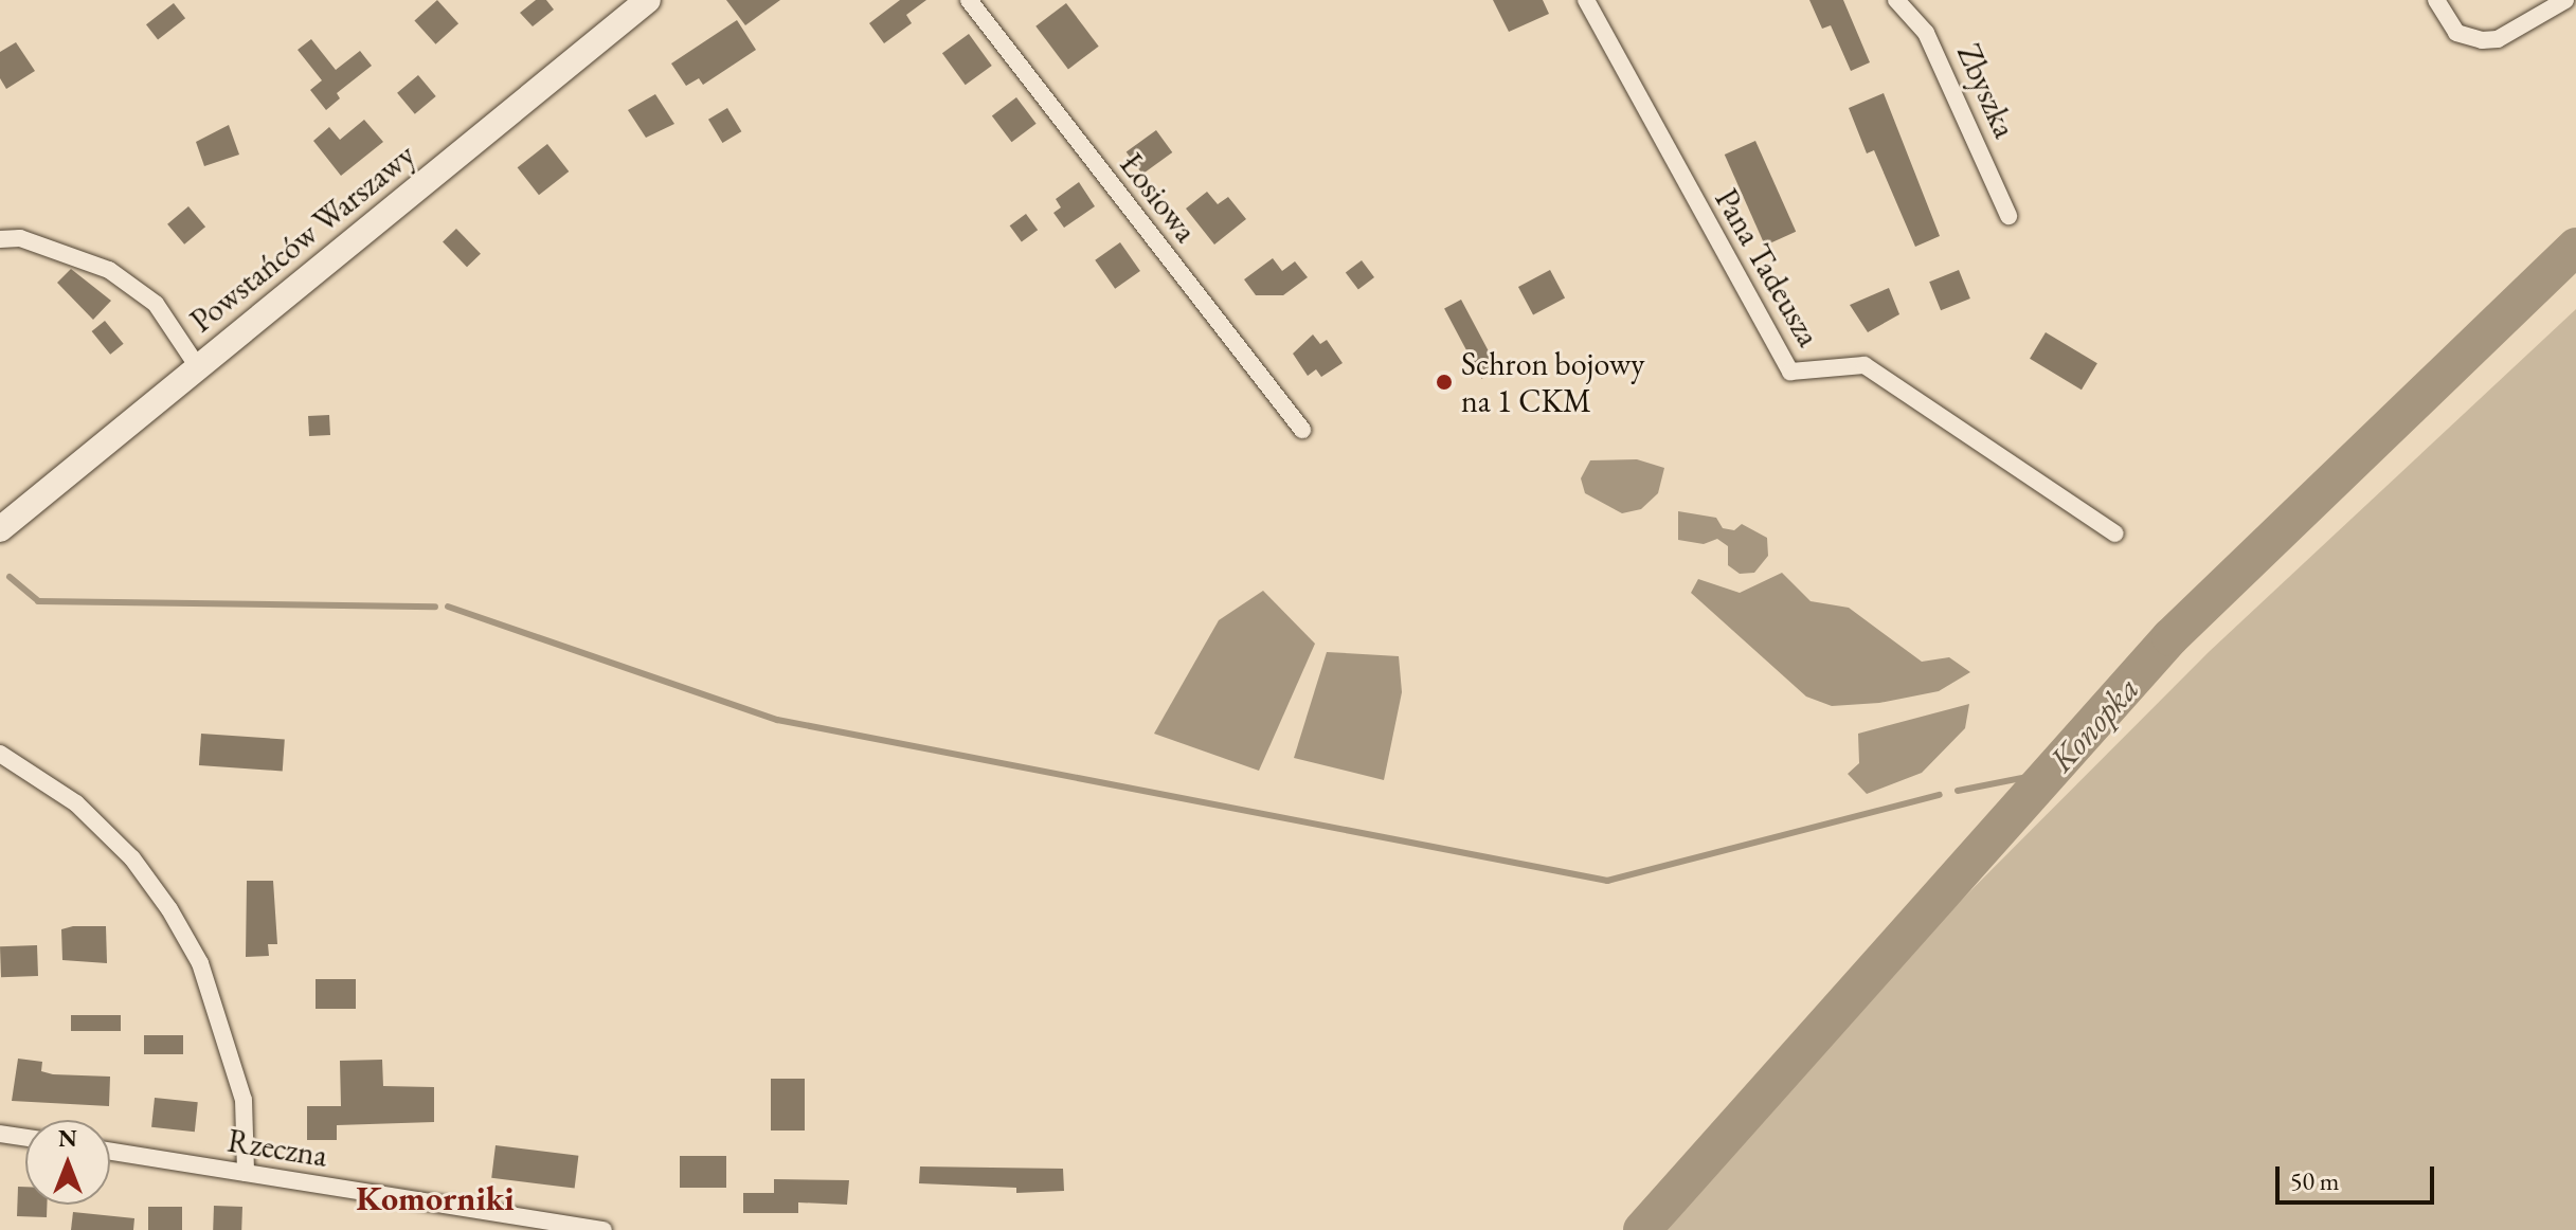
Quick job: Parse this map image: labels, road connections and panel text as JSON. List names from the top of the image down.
{
  "streets": {
    "main road": ["Powstańców Warszawy"],
    "street": [
      "Zbyszka",
      "Łosiowa",
      "Pana Tadeusza",
      "Rzeczna"
    ]
  },
  "districts": ["Komorniki"],
  "water": ["Konopka"],
  "places": ["Schron bojowy na 1 CKM"],
  "scale_bar": "50 m",
  "north": "top"
}
